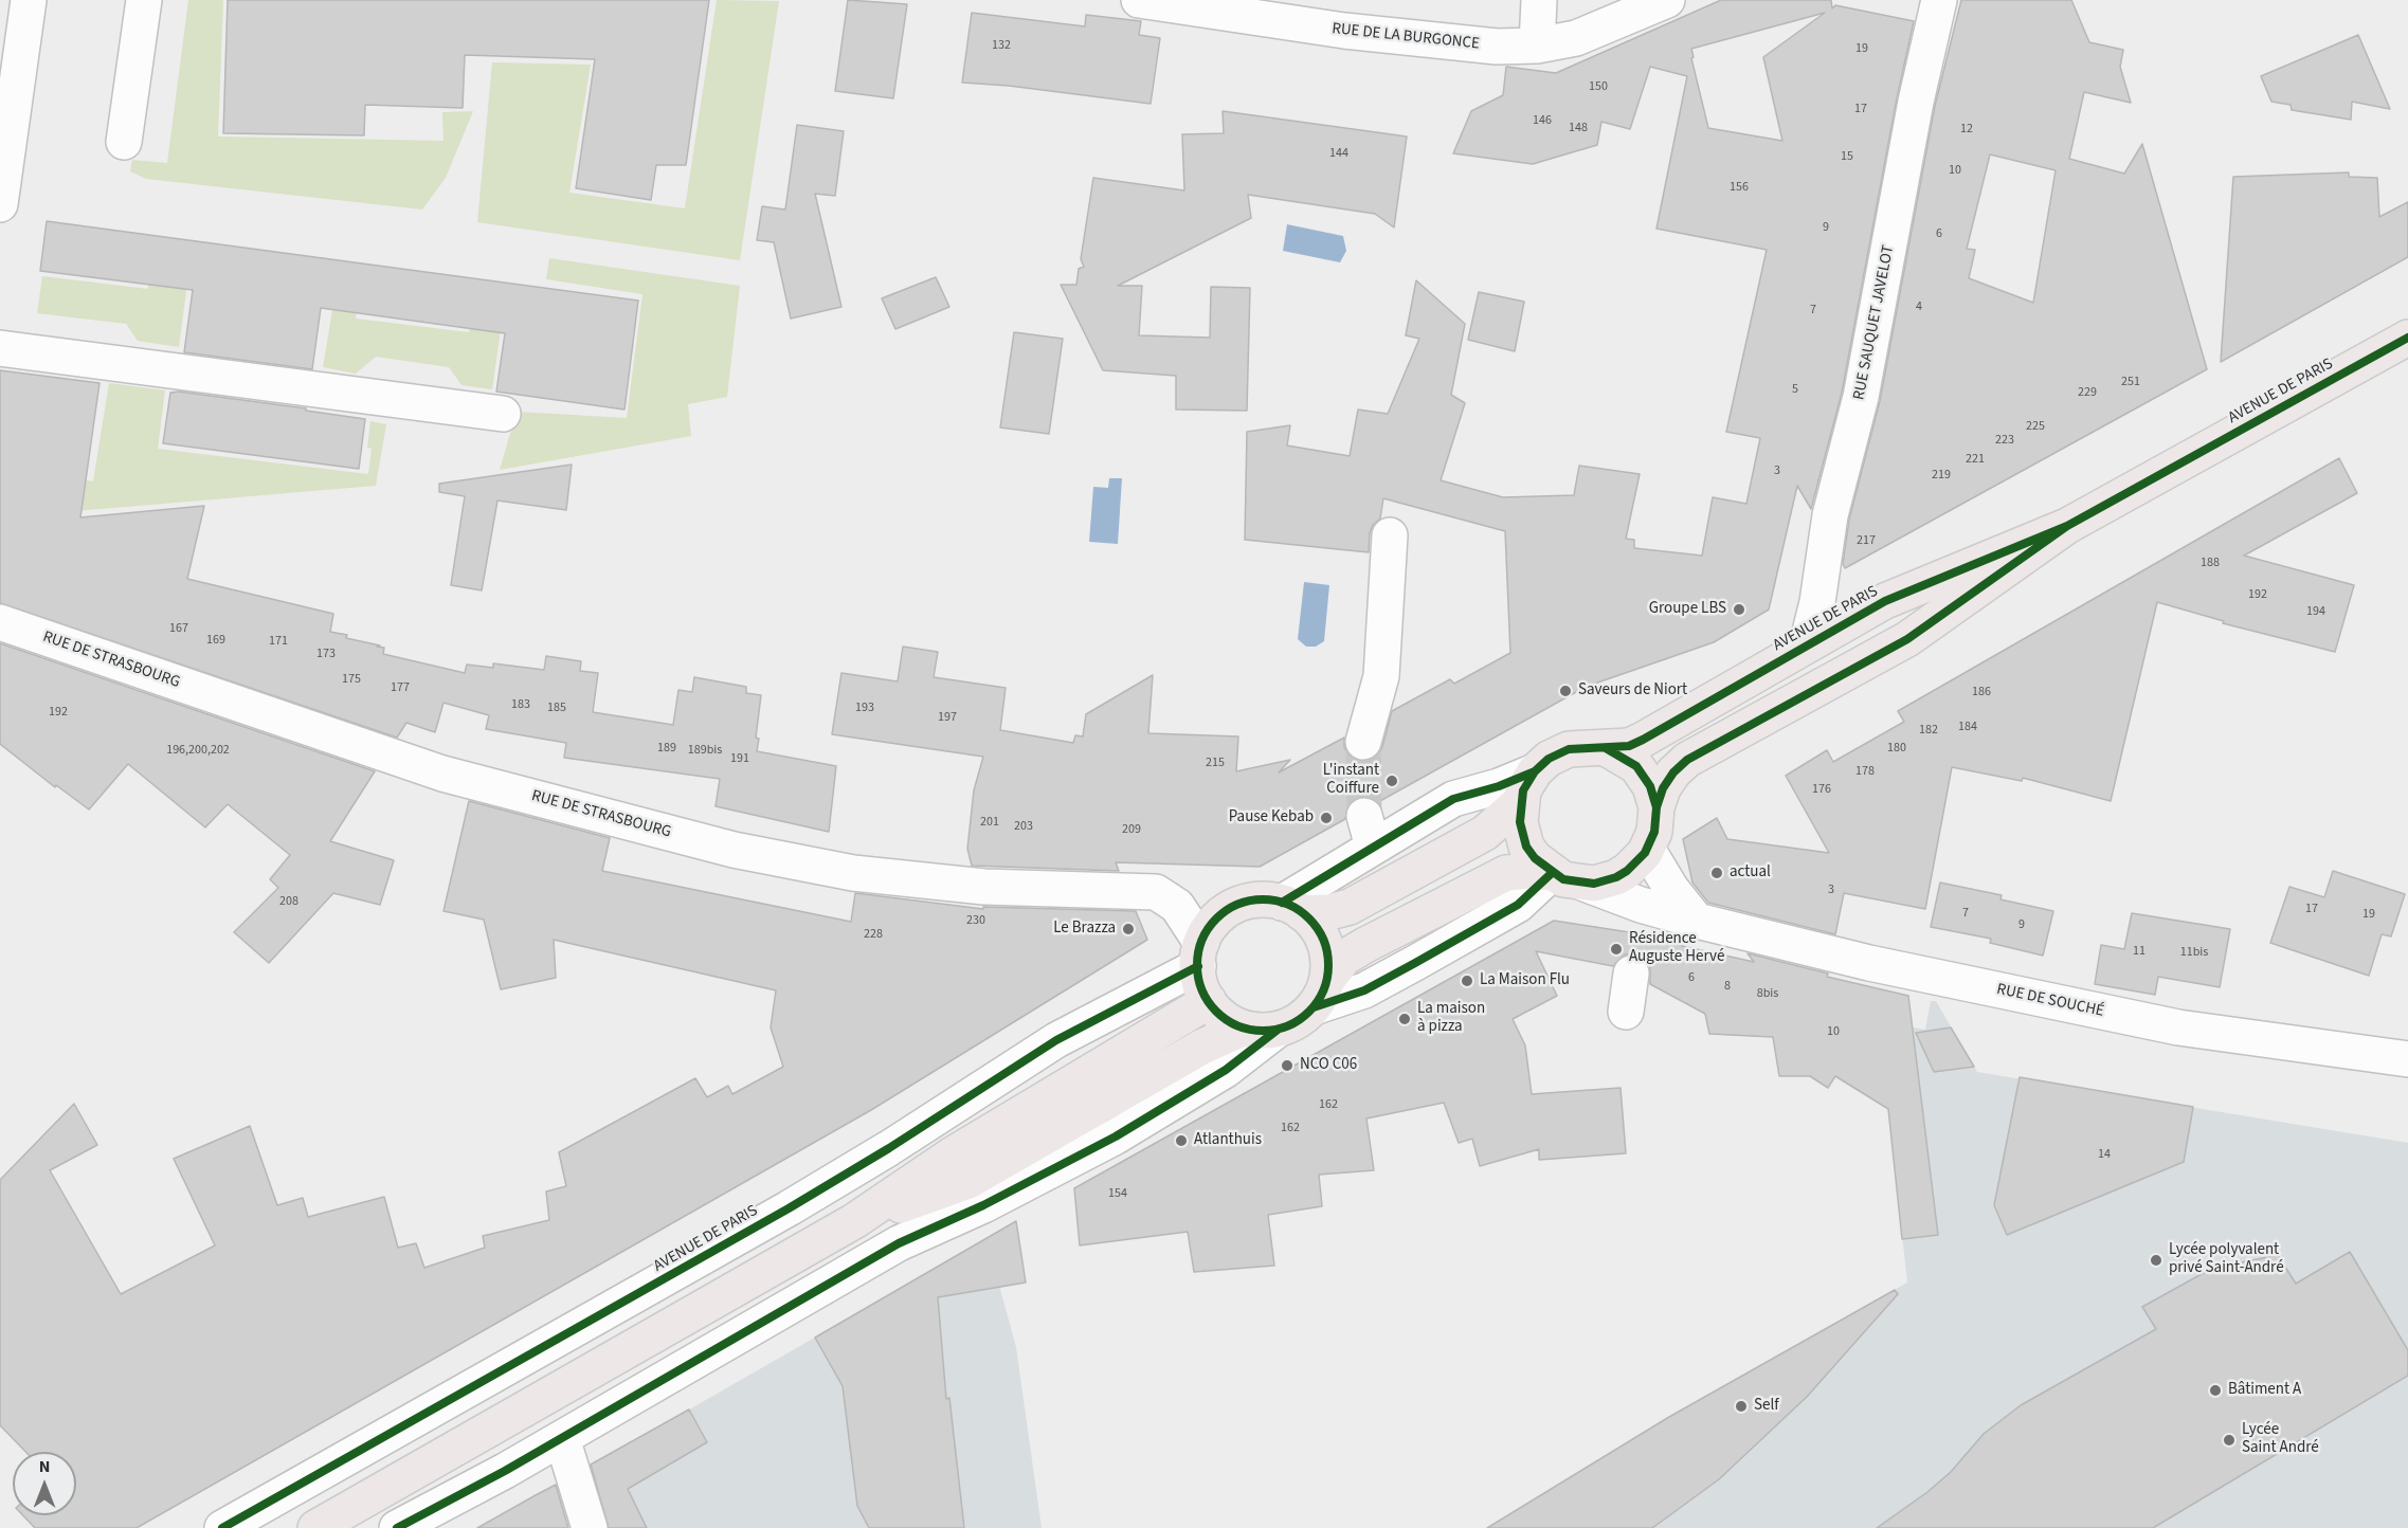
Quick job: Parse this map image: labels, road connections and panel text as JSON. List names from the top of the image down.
{
  "streets": {
    "main road": ["AVENUE DE PARIS"],
    "street": [
      "RUE DE LA BURGONCE",
      "RUE SAUQUET JAVELOT",
      "RUE DE STRASBOURG",
      "RUE DE SOUCHÉ"
    ]
  },
  "crossings": [
    ["RUE SAUQUET JAVELOT", "AVENUE DE PARIS"],
    ["AVENUE DE PARIS", "RUE DE STRASBOURG"],
    ["AVENUE DE PARIS", "RUE DE SOUCHÉ"]
  ],
  "places": [
    "Groupe LBS",
    "Saveurs de Niort",
    "L'instant Coiffure",
    "Pause Kebab",
    "actual",
    "Le Brazza",
    "Résidence Auguste Hervé",
    "La Maison Flu",
    "La maison à pizza",
    "NCO C06",
    "Atlanthuis",
    "Lycée polyvalent privé Saint-André",
    "Bâtiment A",
    "Self",
    "Lycée Saint André"
  ],
  "house_numbers": [
    "132",
    "19",
    "150",
    "17",
    "146",
    "148",
    "12",
    "144",
    "15",
    "10",
    "156",
    "9",
    "6",
    "4",
    "7",
    "251",
    "5",
    "229",
    "225",
    "223",
    "221",
    "3",
    "219",
    "217",
    "188",
    "192",
    "194",
    "167",
    "169",
    "171",
    "173",
    "175",
    "177",
    "186",
    "183",
    "185",
    "193",
    "192",
    "197",
    "184",
    "182",
    "189",
    "180",
    "196,200,202",
    "189bis",
    "191",
    "215",
    "178",
    "176",
    "201",
    "203",
    "209",
    "3",
    "208",
    "17",
    "7",
    "19",
    "230",
    "9",
    "228",
    "11",
    "11bis",
    "6",
    "8",
    "8bis",
    "10",
    "162",
    "162",
    "14",
    "154"
  ],
  "north": "top"
}
